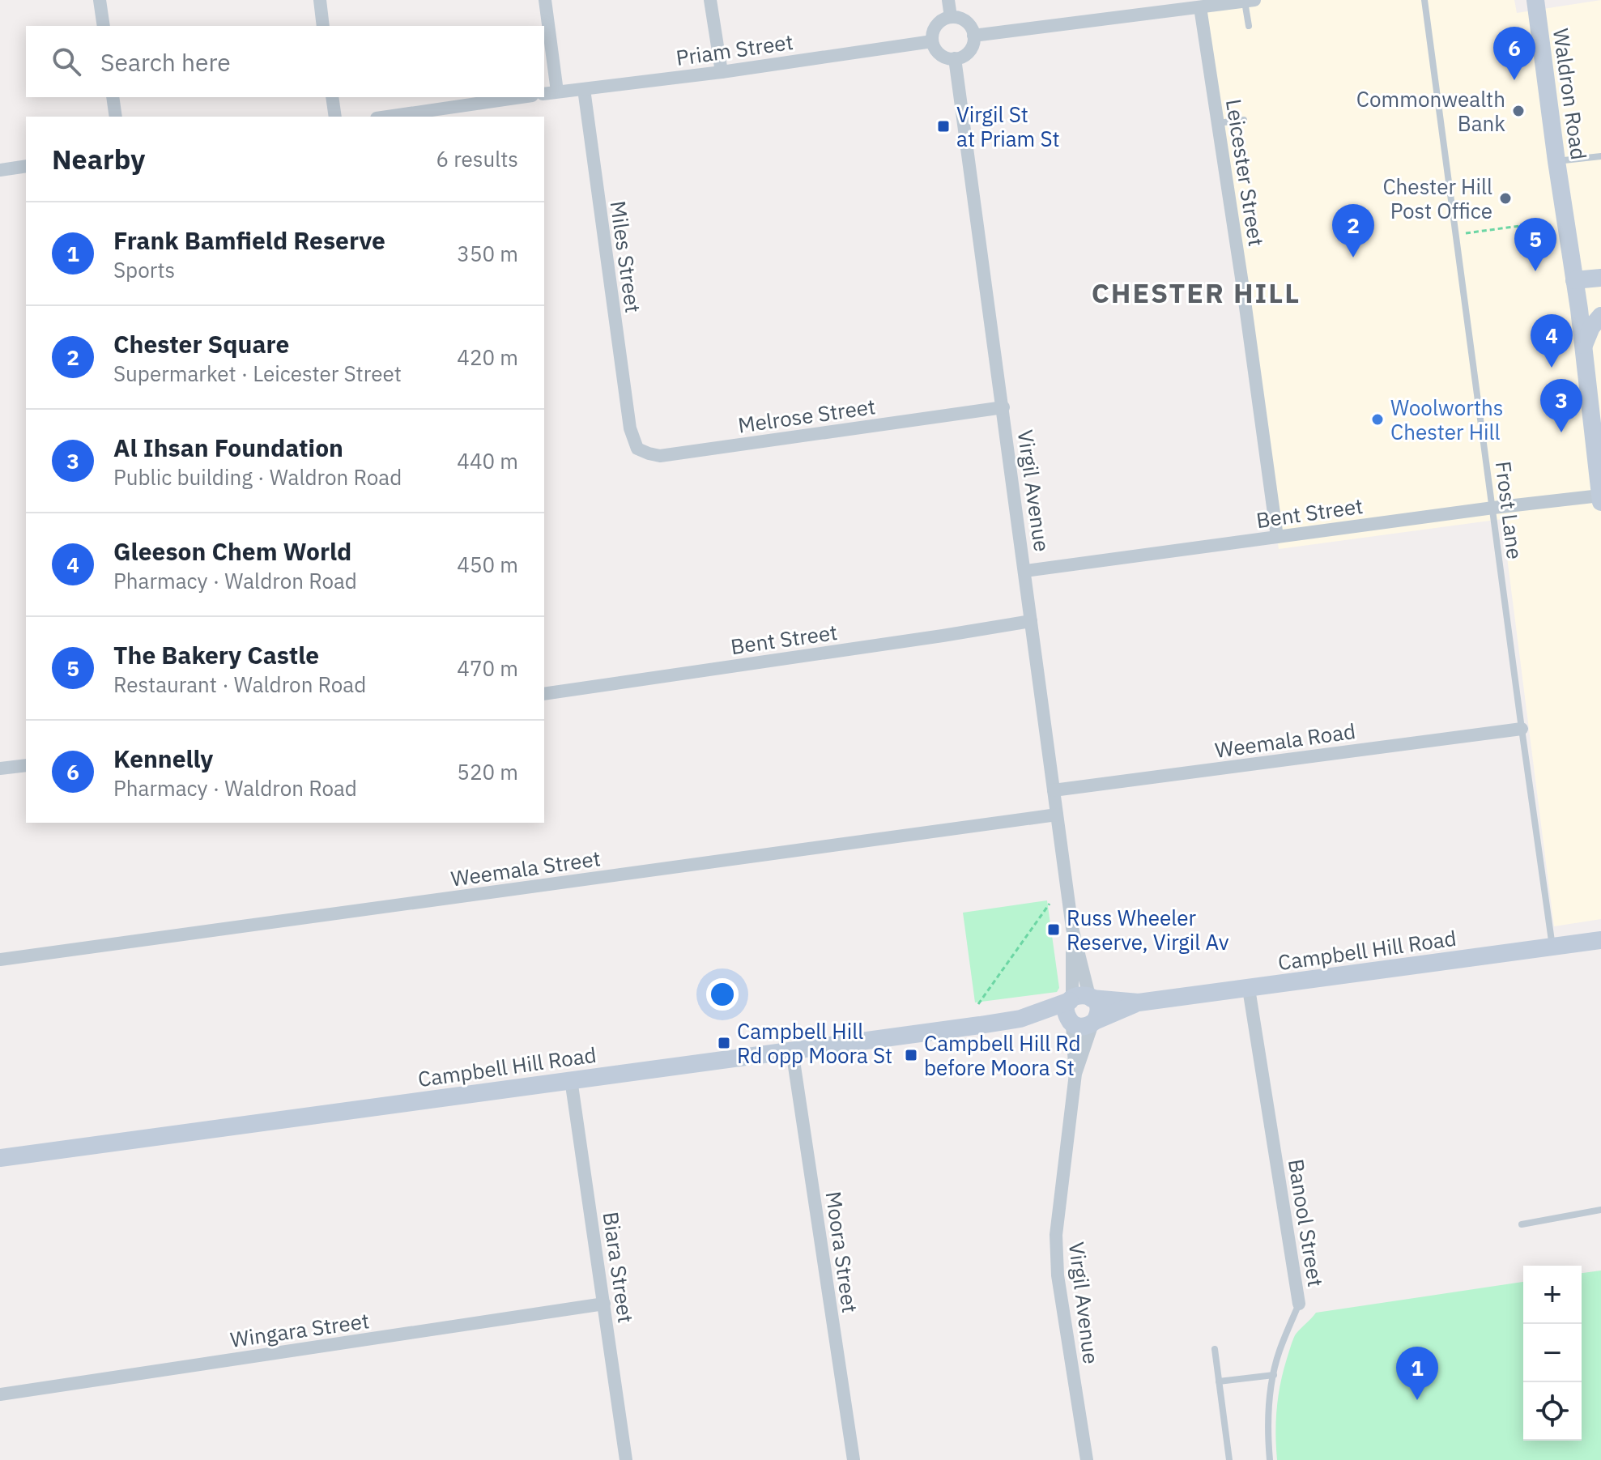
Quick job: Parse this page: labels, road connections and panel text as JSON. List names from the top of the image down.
{
  "streets": {
    "street": [
      "Priam Street",
      "Waldron Road",
      "Leicester Street",
      "Miles Street",
      "Melrose Street",
      "Virgil Avenue",
      "Bent Street",
      "Weemala Road",
      "Weemala Street",
      "Campbell Hill Road",
      "Banool Street",
      "Moora Street",
      "Biara Street",
      "Wingara Street"
    ],
    "lane": ["Frost Lane"]
  },
  "crossings": [
    ["Priam Street", "Miles Street"],
    ["Priam Street", "Virgil Avenue"],
    ["Waldron Road", "Bent Street"],
    ["Leicester Street", "Bent Street"],
    ["Miles Street", "Melrose Street"],
    ["Melrose Street", "Virgil Avenue"],
    ["Virgil Avenue", "Bent Street"],
    ["Virgil Avenue", "Weemala Road"],
    ["Virgil Avenue", "Weemala Street"],
    ["Virgil Avenue", "Campbell Hill Road"],
    ["Frost Lane", "Bent Street"],
    ["Frost Lane", "Weemala Road"],
    ["Frost Lane", "Campbell Hill Road"],
    ["Campbell Hill Road", "Banool Street"],
    ["Campbell Hill Road", "Moora Street"],
    ["Campbell Hill Road", "Biara Street"],
    ["Biara Street", "Wingara Street"]
  ],
  "districts": ["CHESTER HILL"],
  "places": {
    "other": ["Commonwealth Bank", "Chester Hill Post Office", "Woolworths Chester Hill"],
    "transit": [
      "Virgil St at Priam St",
      "Russ Wheeler Reserve, Virgil Av",
      "Campbell Hill Rd opp Moora St",
      "Campbell Hill Rd before Moora St"
    ]
  },
  "page": {
    "search": "Search here",
    "pins": [
      "6",
      "2",
      "5",
      "4",
      "3",
      "1"
    ],
    "heading": ["Nearby", "6 results"],
    "list": [
      {
        "mark": "1",
        "name": "Frank Bamfield Reserve",
        "note": "Sports",
        "value": "350 m"
      },
      {
        "mark": "2",
        "name": "Chester Square",
        "note": "Supermarket · Leicester Street",
        "value": "420 m"
      },
      {
        "mark": "3",
        "name": "Al Ihsan Foundation",
        "note": "Public building · Waldron Road",
        "value": "440 m"
      },
      {
        "mark": "4",
        "name": "Gleeson Chem World",
        "note": "Pharmacy · Waldron Road",
        "value": "450 m"
      },
      {
        "mark": "5",
        "name": "The Bakery Castle",
        "note": "Restaurant · Waldron Road",
        "value": "470 m"
      },
      {
        "mark": "6",
        "name": "Kennelly",
        "note": "Pharmacy · Waldron Road",
        "value": "520 m"
      }
    ],
    "map_buttons": ["+", "−"]
  }
}
